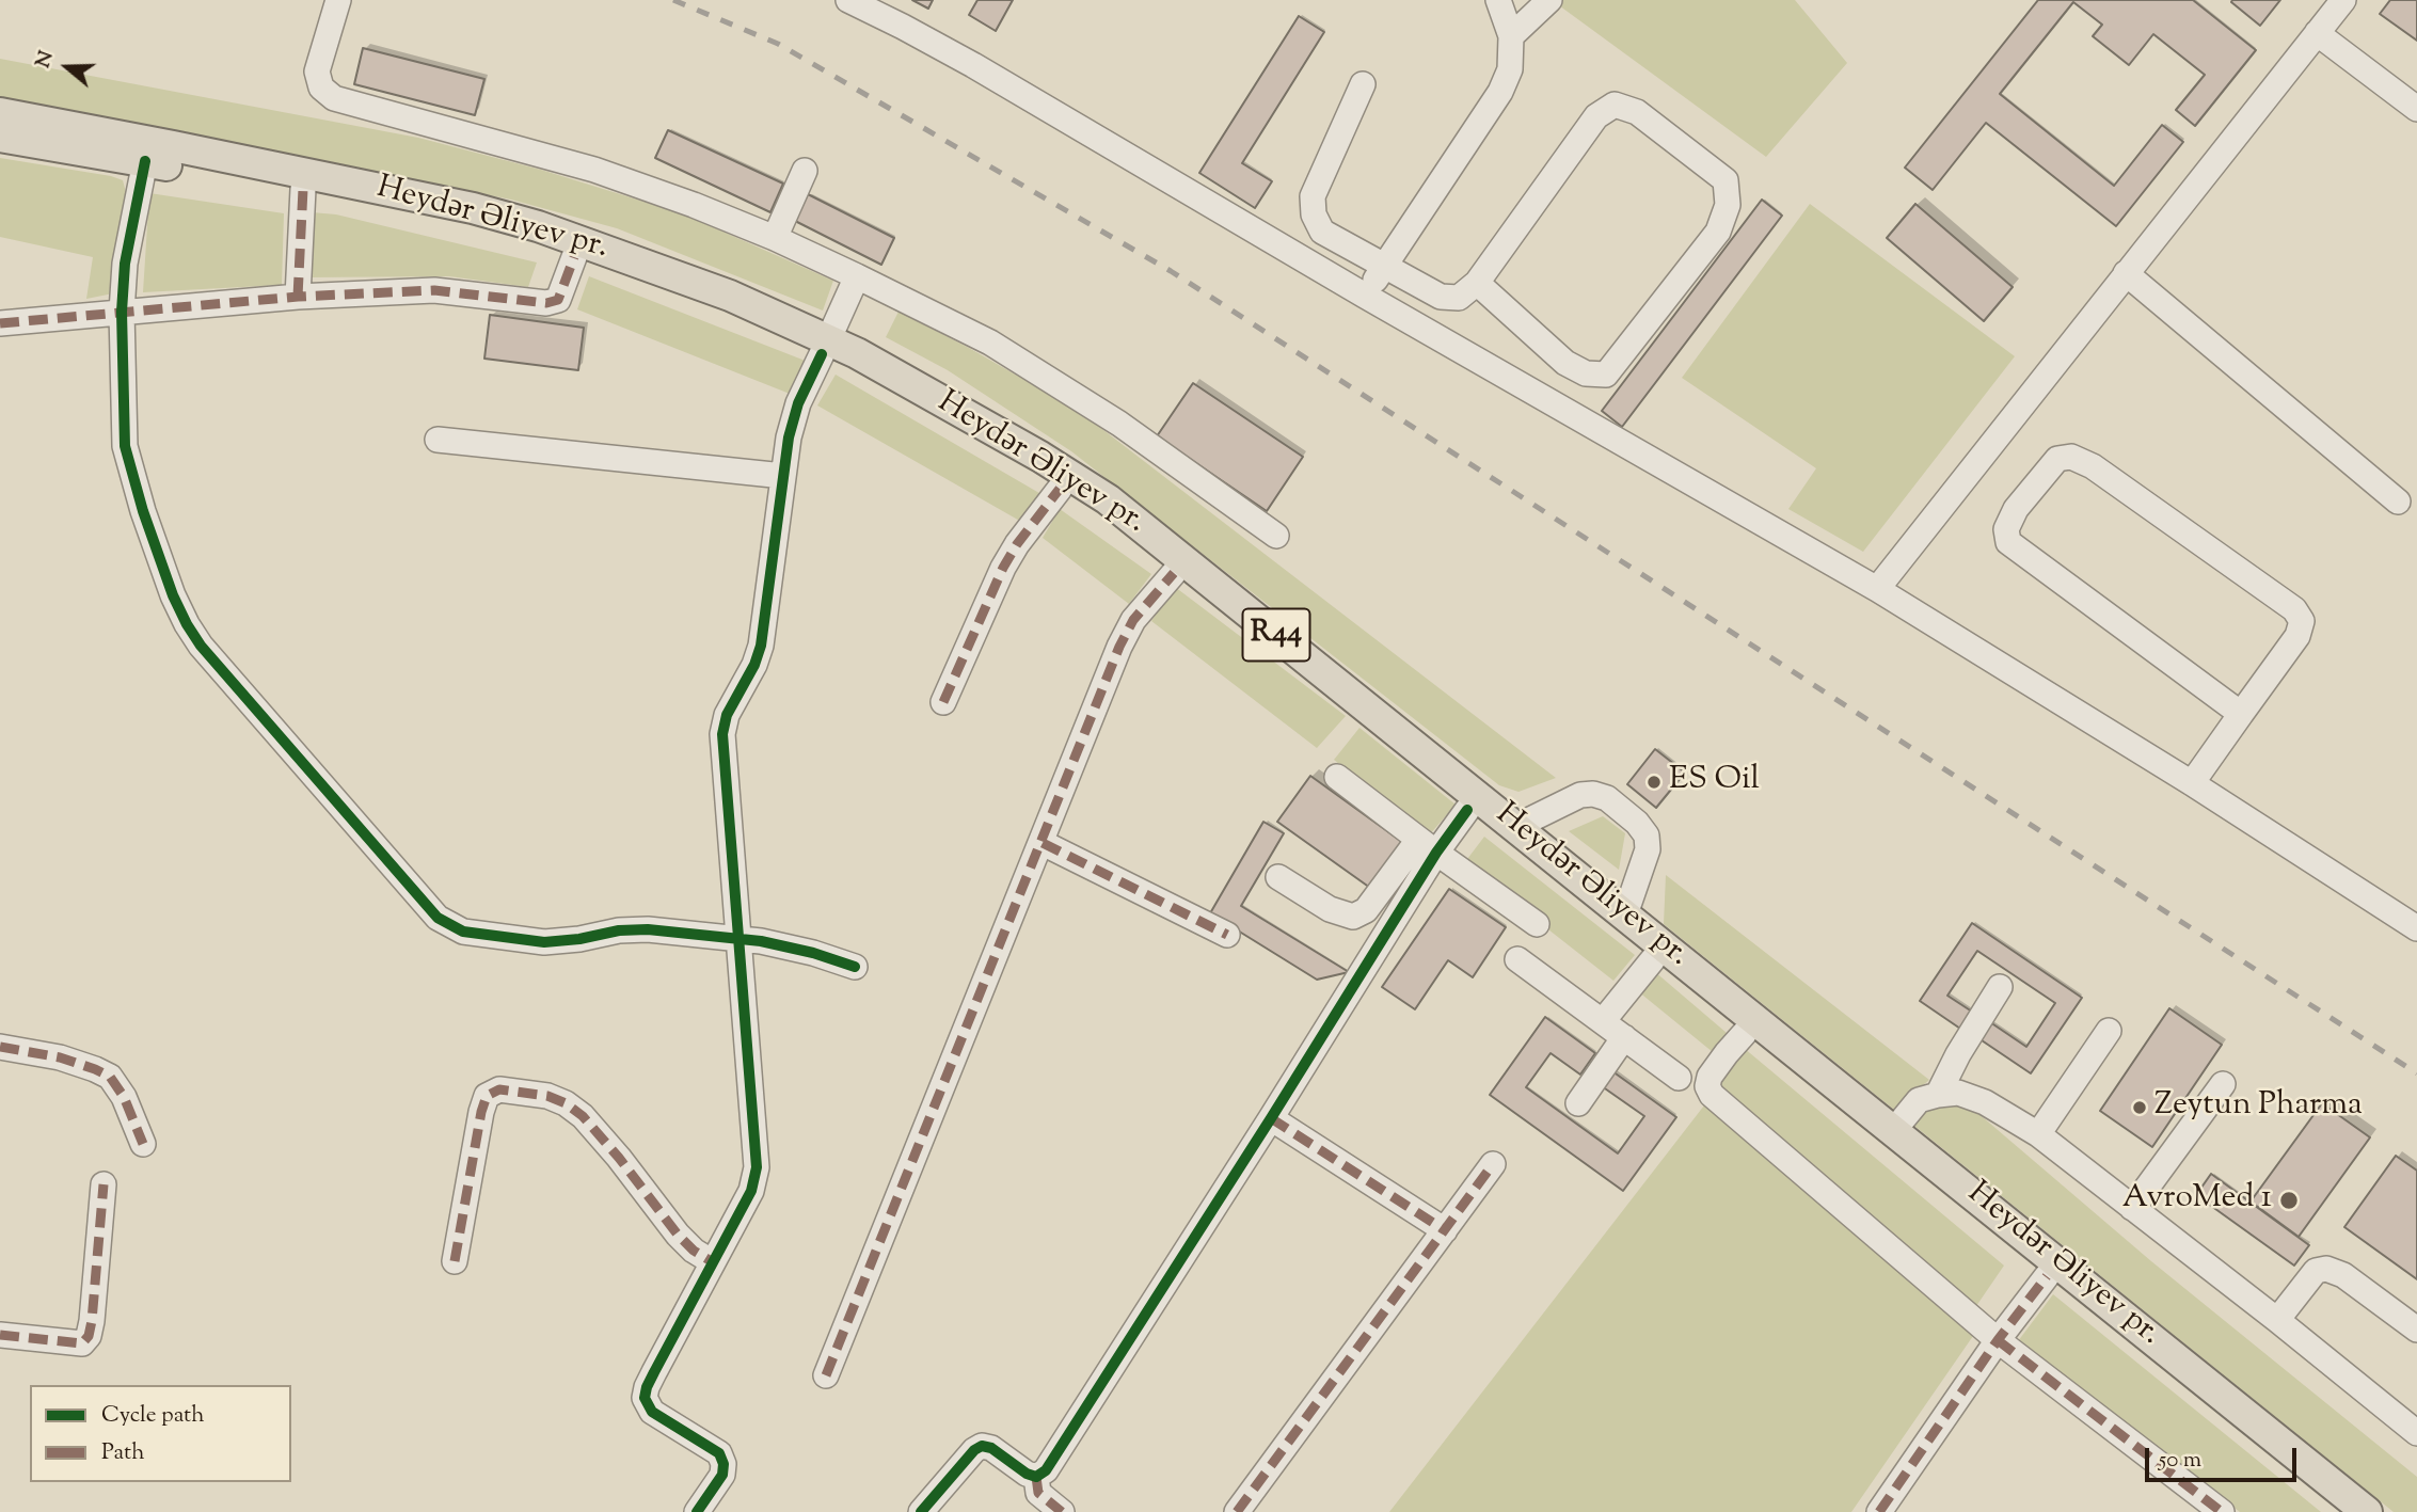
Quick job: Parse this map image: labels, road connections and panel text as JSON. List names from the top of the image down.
{
  "streets": {
    "main road": ["Heydər Əliyev pr.", "R44"]
  },
  "places": ["ES Oil", "Zeytun Pharma", "AvroMed 1"],
  "legend": ["Cycle path", "Path"],
  "scale_bar": "50 m",
  "north": "left"
}
